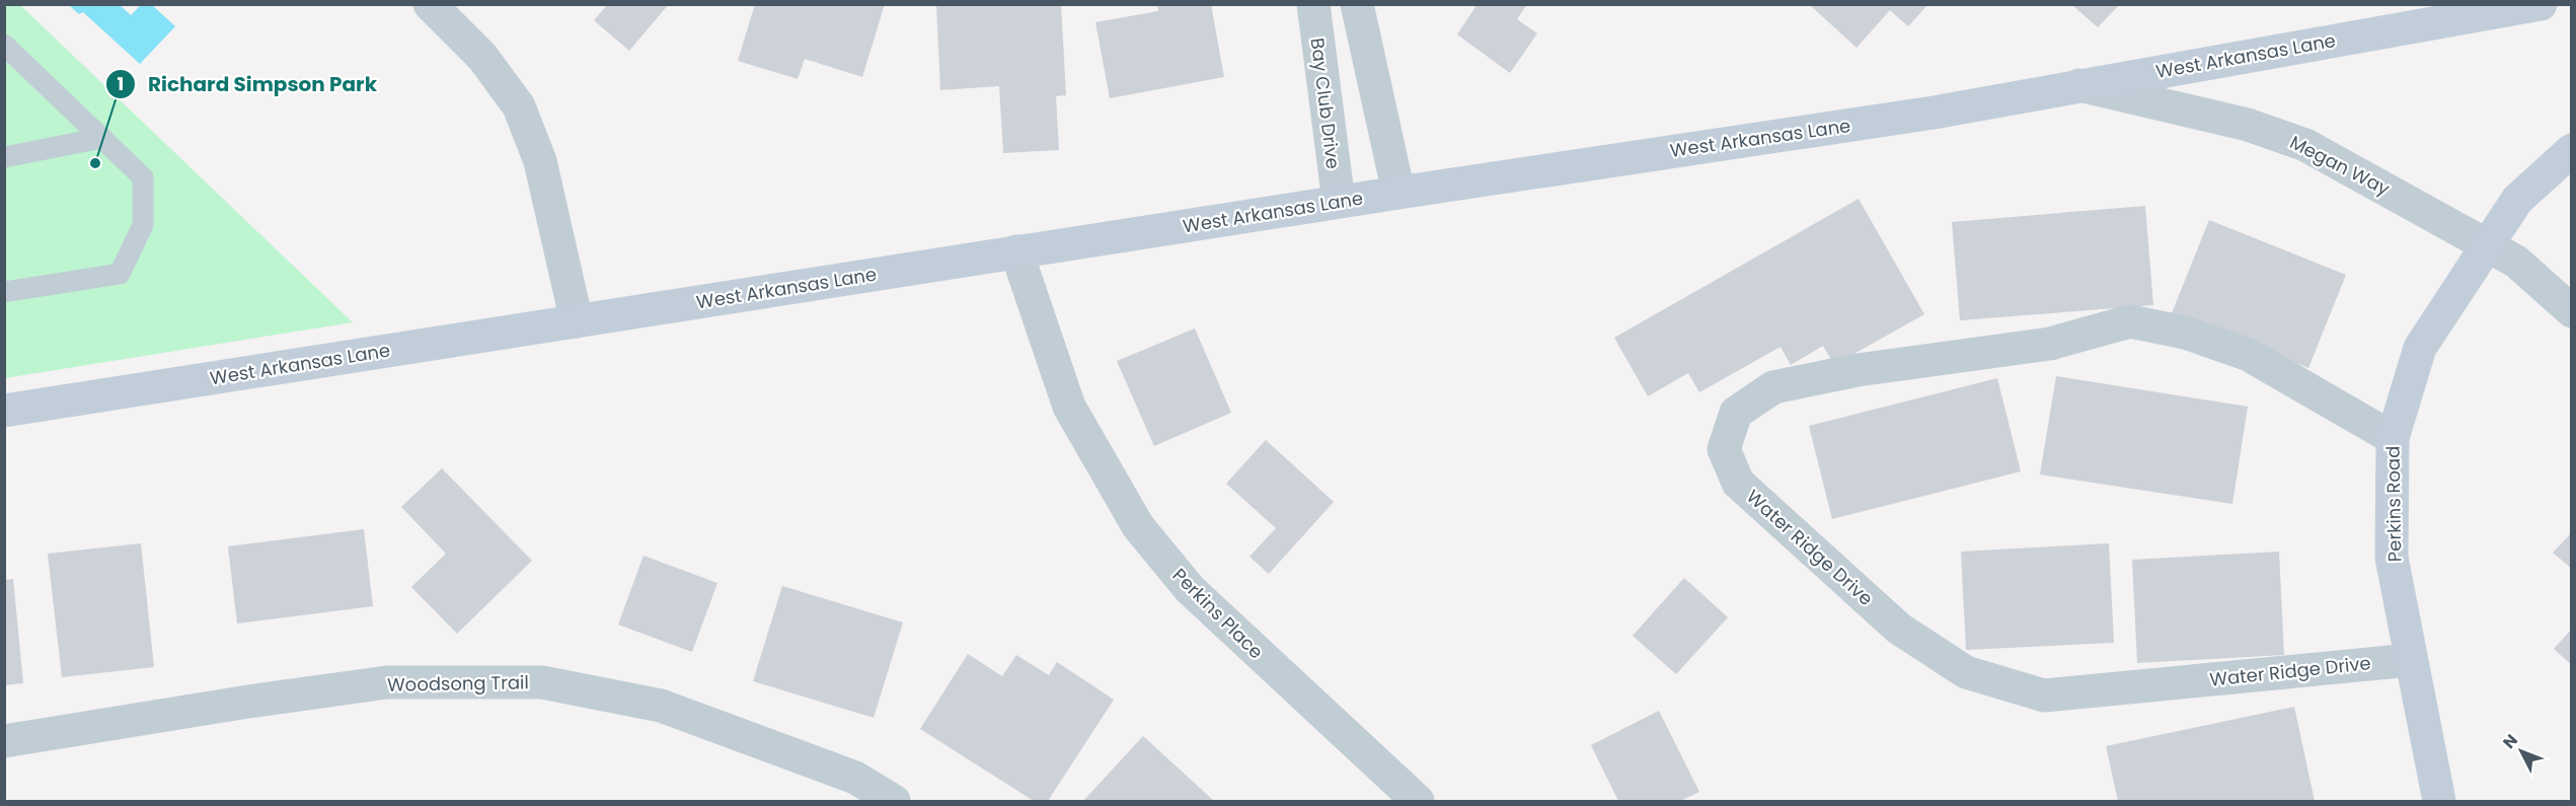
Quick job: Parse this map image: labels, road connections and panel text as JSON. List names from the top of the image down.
{
  "streets": {
    "street": [
      "West Arkansas Lane",
      "Bay Club Drive",
      "Megan Way",
      "Perkins Road",
      "Water Ridge Drive",
      "Perkins Place",
      "Woodsong Trail"
    ]
  },
  "crossings": [
    ["West Arkansas Lane", "Bay Club Drive"],
    ["West Arkansas Lane", "Megan Way"],
    ["West Arkansas Lane", "Perkins Place"],
    ["Megan Way", "Perkins Road"],
    ["Perkins Road", "Water Ridge Drive"]
  ],
  "places": ["Richard Simpson Park"],
  "north": "top left"
}
